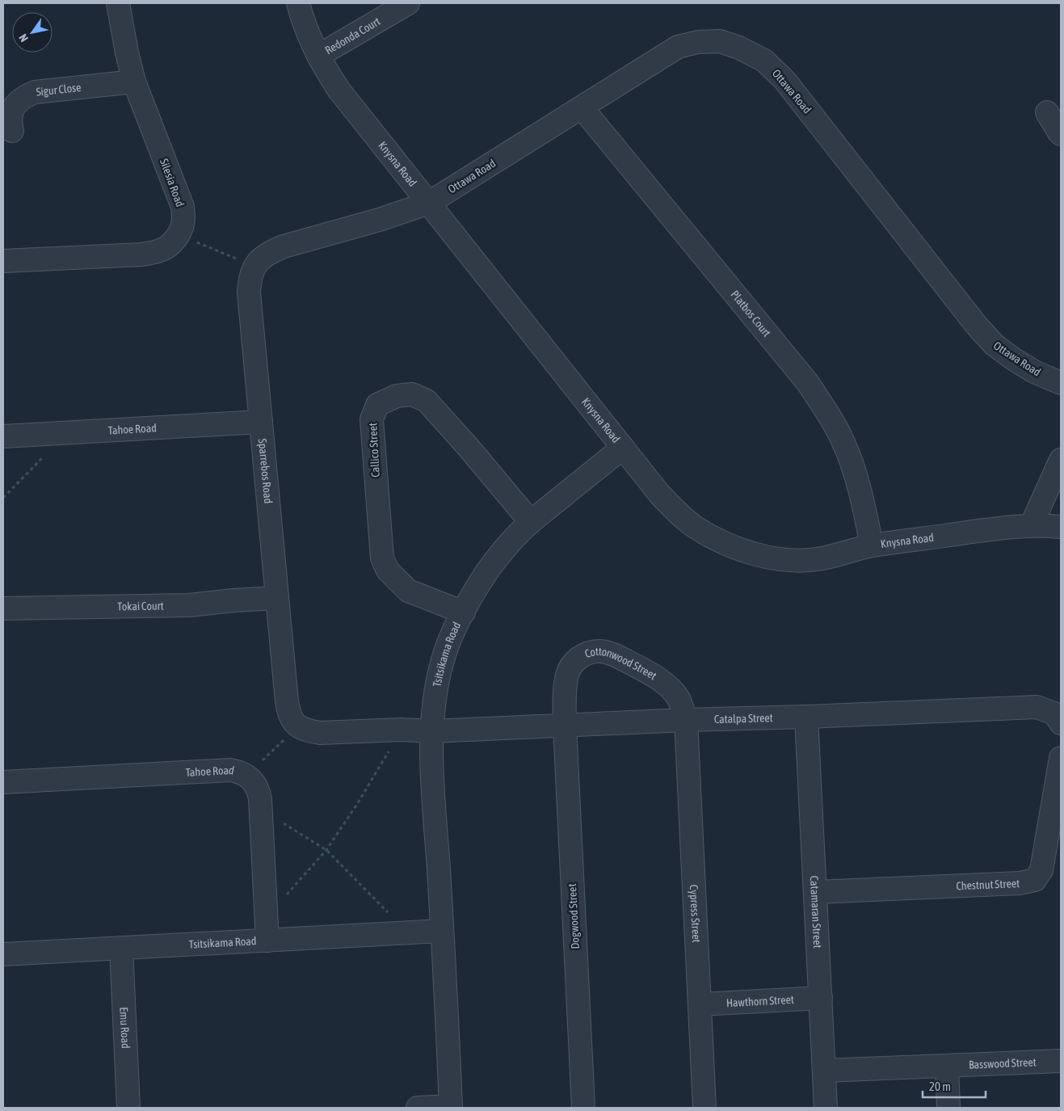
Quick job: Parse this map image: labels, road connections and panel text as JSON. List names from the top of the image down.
{
  "streets": {
    "street": [
      "Redonda Court",
      "Sigur Close",
      "Ottawa Road",
      "Knysna Road",
      "Silesia Road",
      "Platbos Court",
      "Tahoe Road",
      "Callico Street",
      "Sparrebos Road",
      "Tokai Court",
      "Tsitsikama Road",
      "Cottonwood Street",
      "Catalpa Street",
      "Chestnut Street",
      "Catamaran Street",
      "Cypress Street",
      "Dogwood Street",
      "Hawthorn Street",
      "Emu Road",
      "Basswood Street"
    ]
  },
  "crossings": [
    ["Redonda Court", "Knysna Road"],
    ["Sigur Close", "Silesia Road"],
    ["Ottawa Road", "Knysna Road"],
    ["Ottawa Road", "Platbos Court"],
    ["Knysna Road", "Platbos Court"],
    ["Knysna Road", "Tsitsikama Road"],
    ["Tahoe Road", "Sparrebos Road"],
    ["Tahoe Road", "Tsitsikama Road"],
    ["Callico Street", "Tsitsikama Road"],
    ["Sparrebos Road", "Tokai Court"],
    ["Tsitsikama Road", "Catalpa Street"],
    ["Tsitsikama Road", "Emu Road"],
    ["Cottonwood Street", "Catalpa Street"],
    ["Cottonwood Street", "Cypress Street"],
    ["Cottonwood Street", "Dogwood Street"],
    ["Catalpa Street", "Catamaran Street"],
    ["Catalpa Street", "Cypress Street"],
    ["Catalpa Street", "Dogwood Street"],
    ["Chestnut Street", "Catamaran Street"],
    ["Catamaran Street", "Hawthorn Street"],
    ["Catamaran Street", "Basswood Street"],
    ["Cypress Street", "Hawthorn Street"]
  ],
  "scale_bar": "20 m",
  "north": "bottom left"
}
